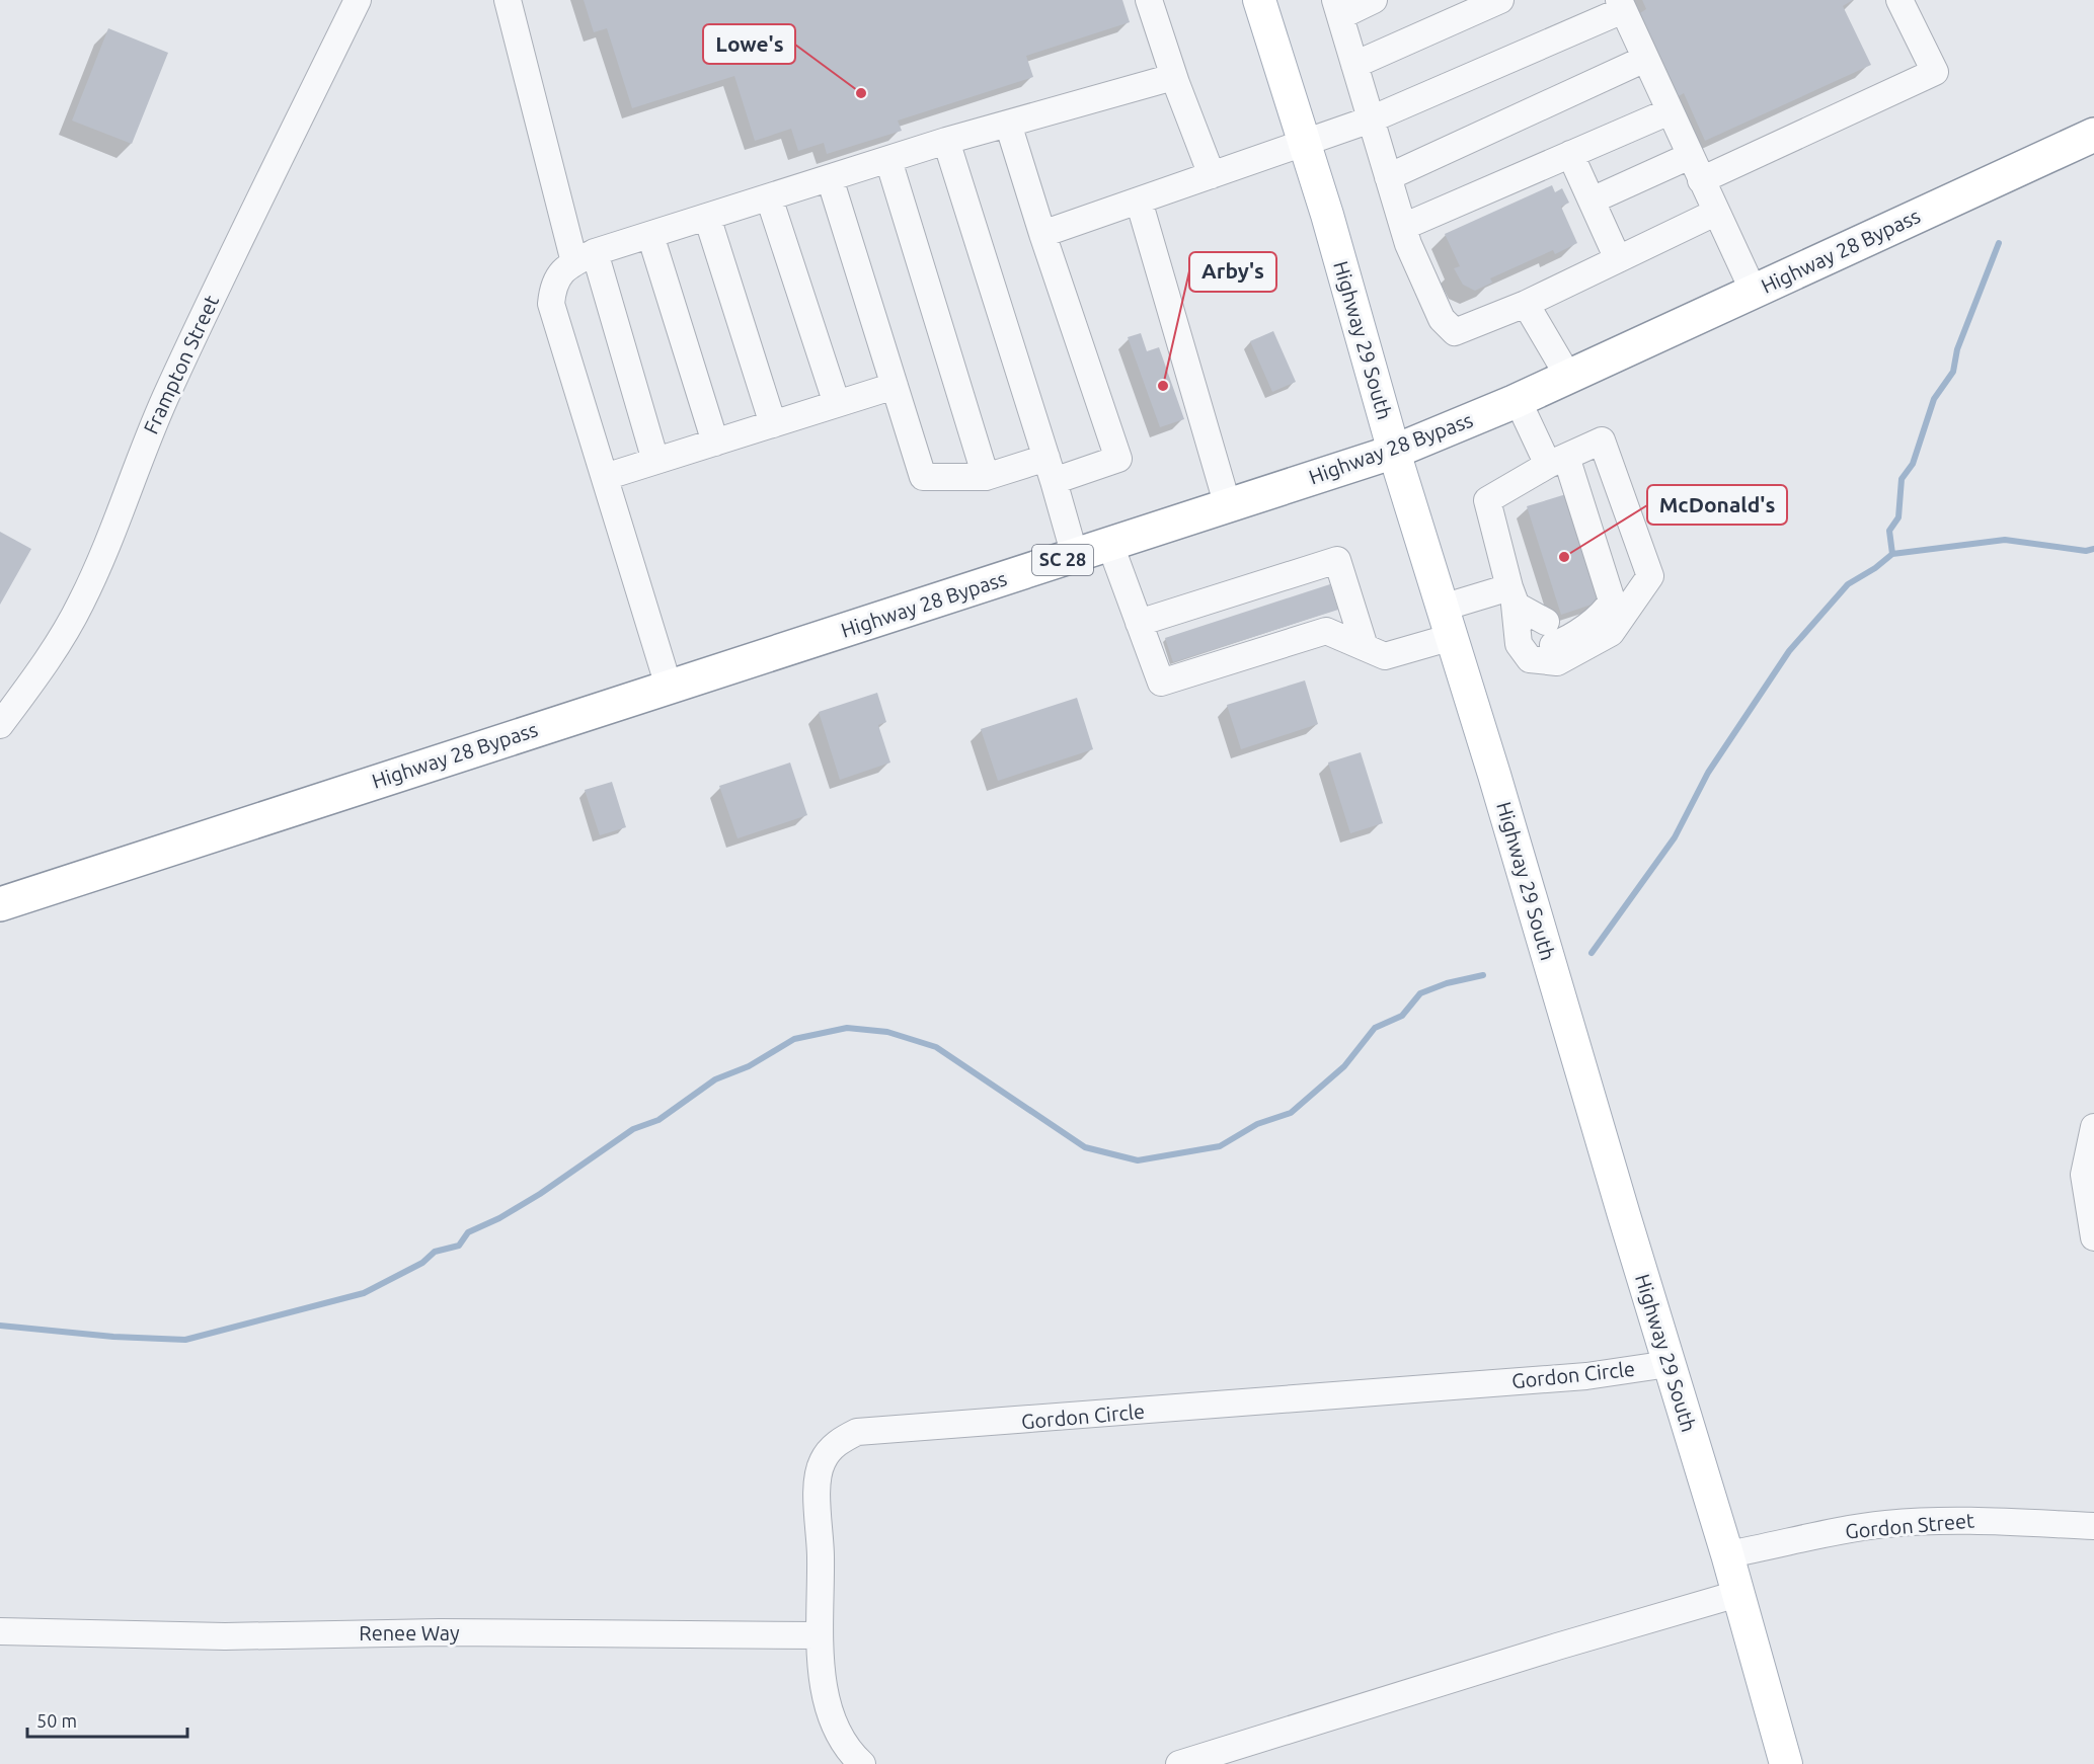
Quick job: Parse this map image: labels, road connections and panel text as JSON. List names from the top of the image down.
{
  "streets": {
    "highway": ["Highway 28 Bypass", "SC 28"],
    "main road": ["Highway 29 South"],
    "street": [
      "Frampton Street",
      "Gordon Circle",
      "Gordon Street",
      "Renee Way"
    ]
  },
  "crossings": [
    ["Highway 28 Bypass", "Highway 29 South"],
    ["Highway 29 South", "Gordon Circle"],
    ["Highway 29 South", "Gordon Street"],
    ["Gordon Circle", "Renee Way"]
  ],
  "places": ["Lowe's", "Arby's", "McDonald's"],
  "scale_bar": "50 m"
}
